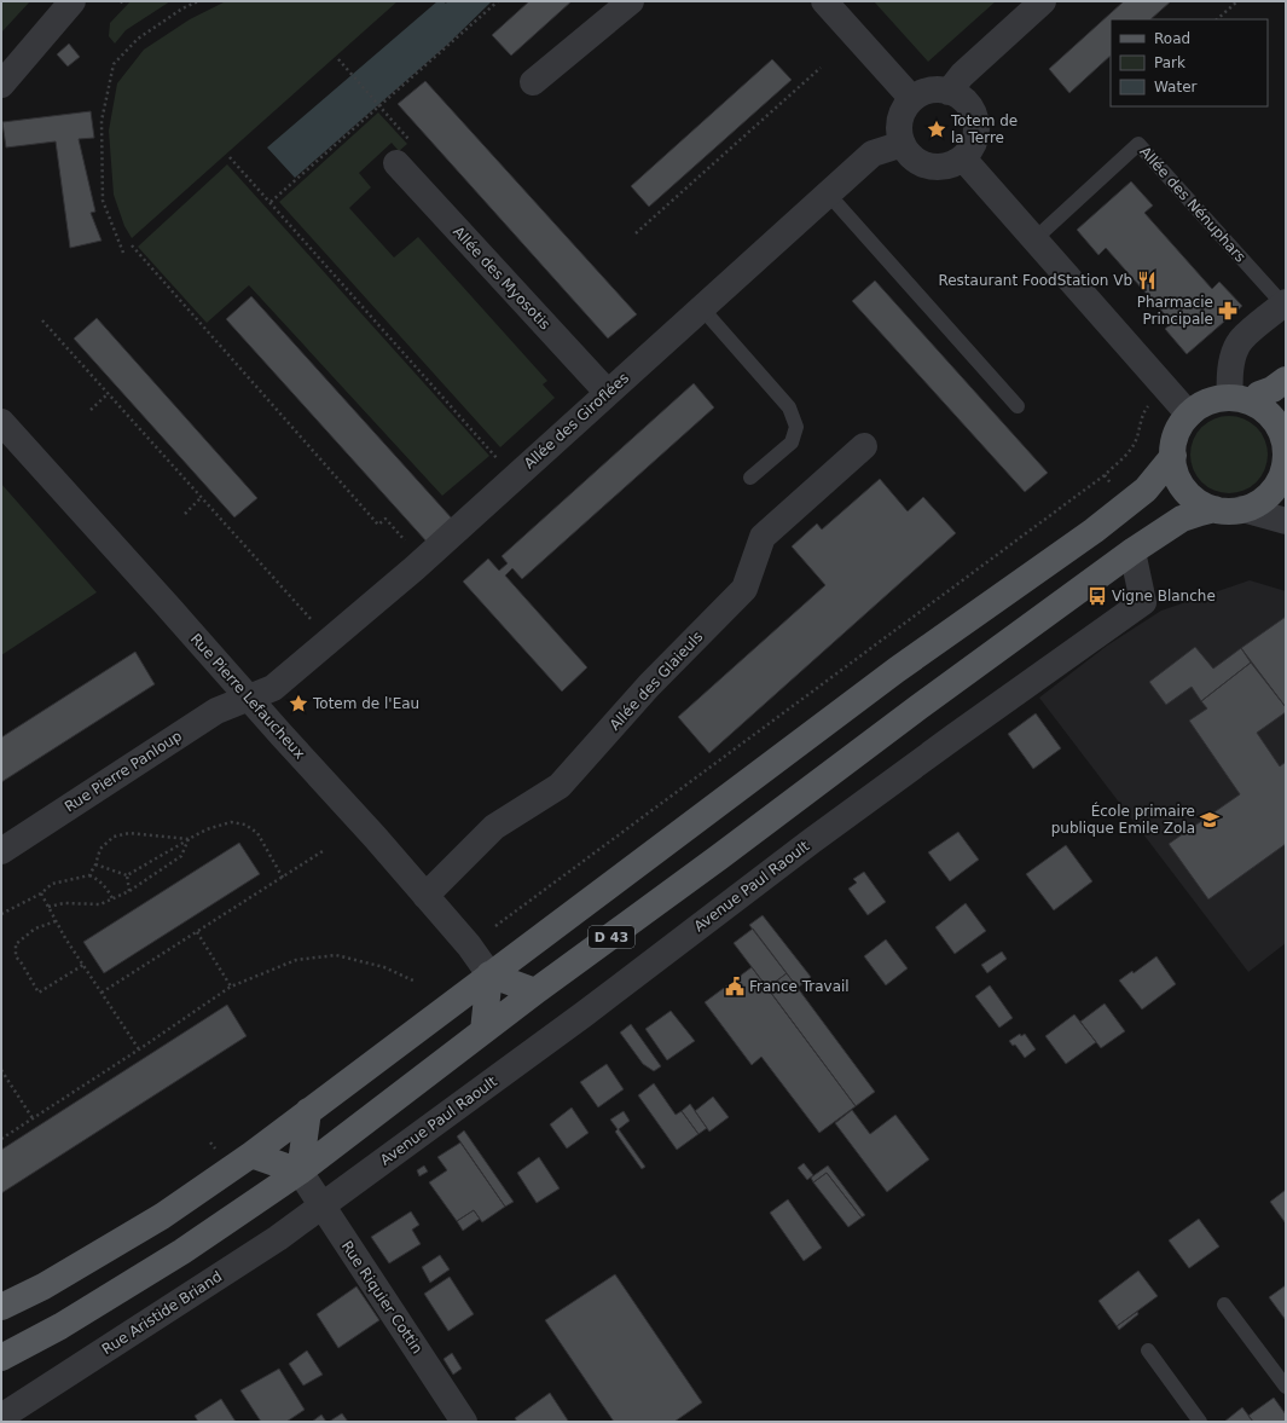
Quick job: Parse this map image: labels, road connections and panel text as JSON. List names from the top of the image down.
{
  "streets": {
    "main road": ["D 43"],
    "street": [
      "Allée des Myosotis",
      "Allée des Giroflées",
      "Allée des Glaieuls",
      "Rue Pierre Lefaucheux",
      "Rue Pierre Panloup",
      "Avenue Paul Raoult",
      "Rue Riquier Cottin",
      "Rue Aristide Briand"
    ],
    "lane": ["Allée des Nénuphars"]
  },
  "crossings": [
    ["Allée des Myosotis", "Allée des Giroflées"],
    ["Allée des Giroflées", "Rue Pierre Lefaucheux"],
    ["Allée des Giroflées", "Rue Pierre Panloup"],
    ["Allée des Glaieuls", "Rue Pierre Lefaucheux"],
    ["Rue Pierre Lefaucheux", "Rue Pierre Panloup"],
    ["Rue Pierre Lefaucheux", "D 43"],
    ["Avenue Paul Raoult", "D 43"],
    ["Avenue Paul Raoult", "Rue Riquier Cottin"],
    ["Avenue Paul Raoult", "Rue Aristide Briand"],
    ["D 43", "Rue Riquier Cottin"],
    ["Rue Riquier Cottin", "Rue Aristide Briand"]
  ],
  "places": {
    "place": ["Totem de la Terre", "Totem de l'Eau"],
    "restaurant": ["Restaurant FoodStation Vb"],
    "pharmacy": ["Pharmacie Principale"],
    "bus stop": ["Vigne Blanche"],
    "school or university": ["École primaire publique Emile Zola"],
    "public building": ["France Travail"]
  },
  "legend": ["Road", "Park", "Water"]
}
